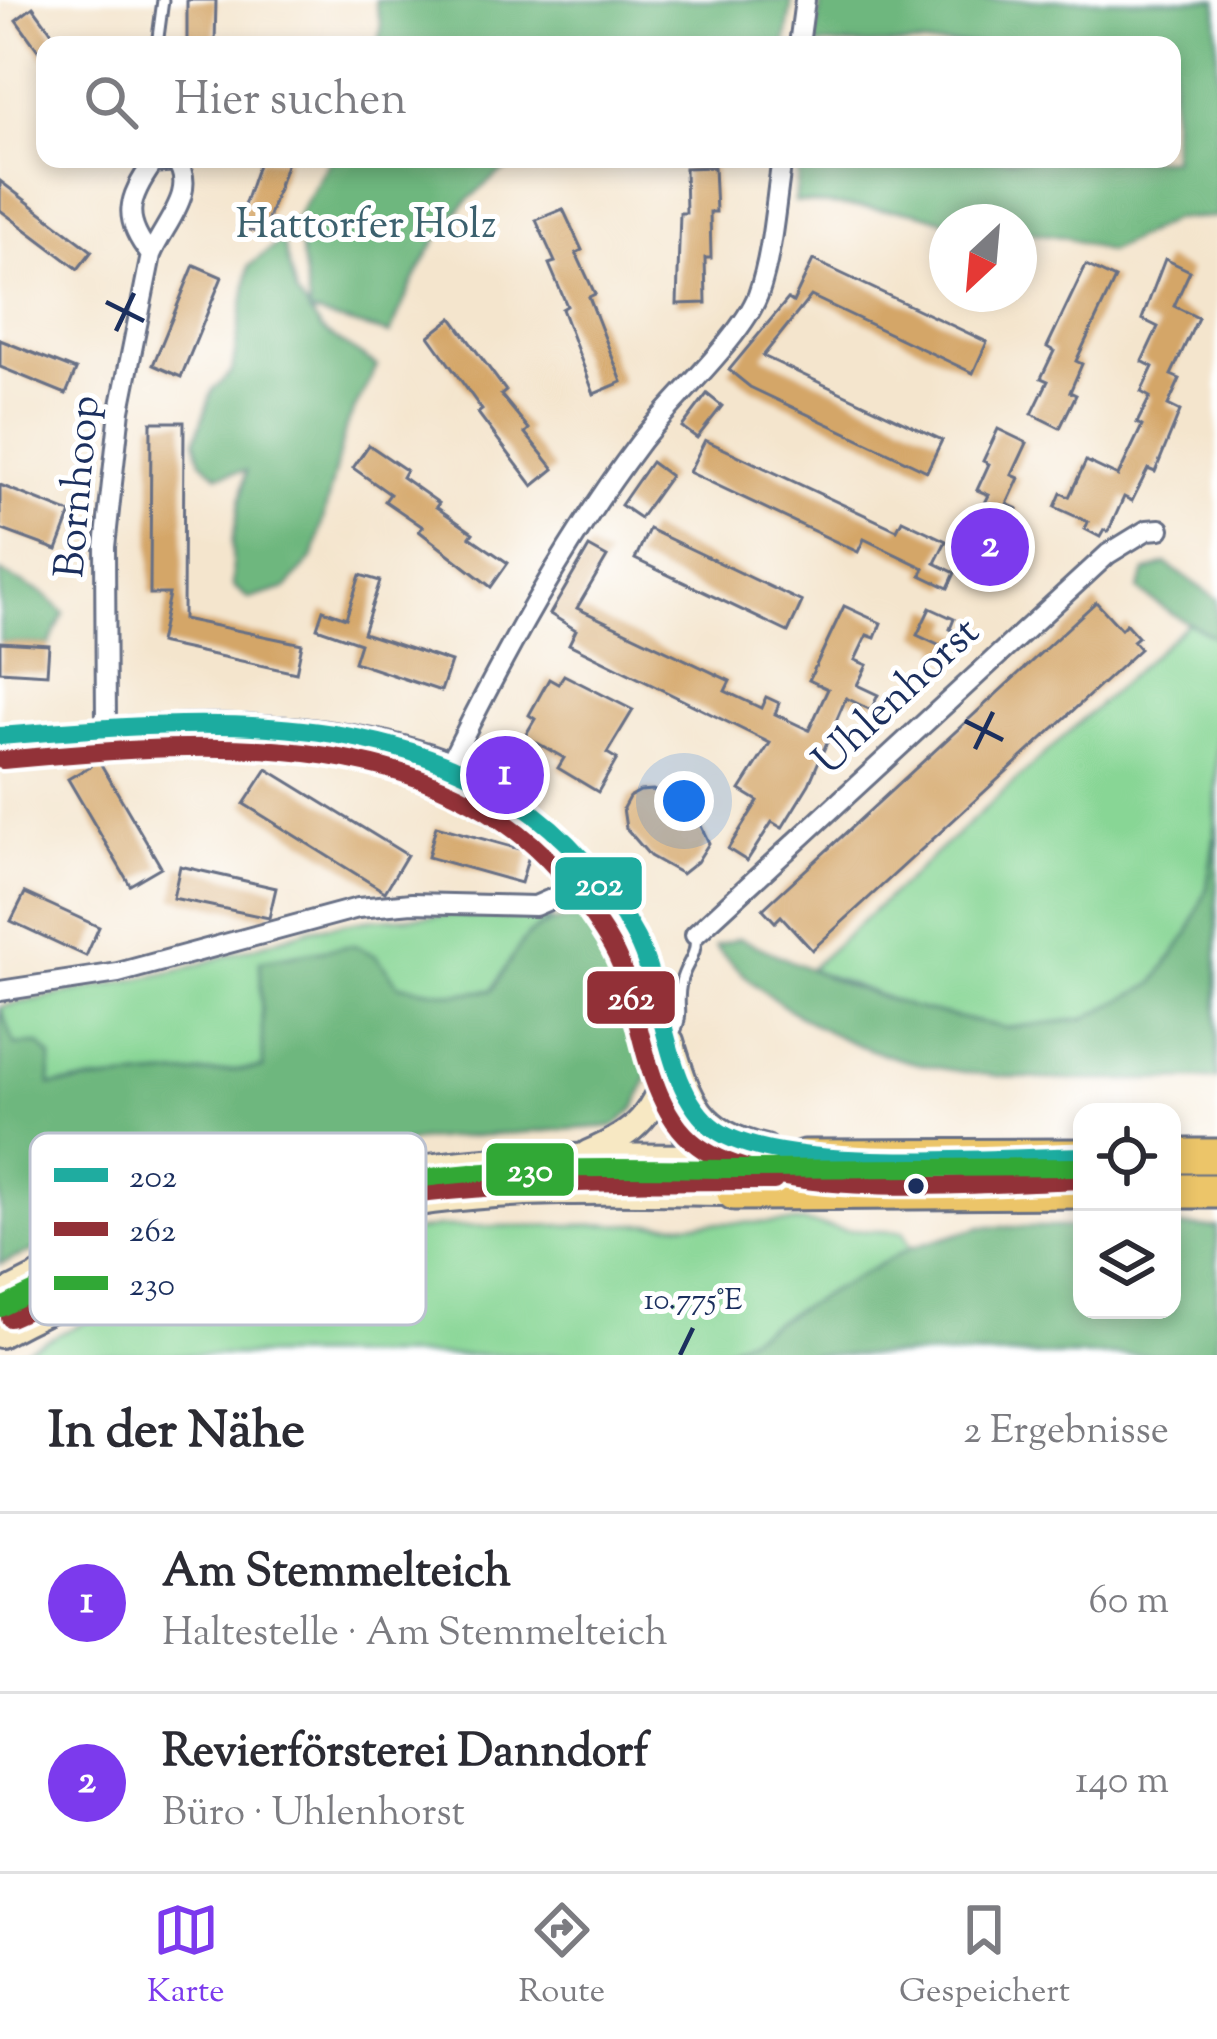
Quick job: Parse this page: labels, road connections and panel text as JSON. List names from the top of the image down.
{
  "streets": {
    "street": ["Bornhoop", "Uhlenhorst"]
  },
  "parks": ["Hattorfer Holz"],
  "lines": ["transit line 202", "transit line 262", "transit line 230"],
  "legend": ["202", "262", "230"],
  "north": "bottom left",
  "page": {
    "search": "Hier suchen",
    "pins": ["2", "1"],
    "heading": ["In der Nähe", "2 Ergebnisse"],
    "list": [
      {
        "mark": "1",
        "name": "Am Stemmelteich",
        "note": "Haltestelle · Am Stemmelteich",
        "value": "60 m"
      },
      {
        "mark": "2",
        "name": "Revierförsterei Danndorf",
        "note": "Büro · Uhlenhorst",
        "value": "140 m"
      }
    ],
    "nav": ["Karte", "Route", "Gespeichert"]
  },
  "coordinates": ["10.775°E"]
}
